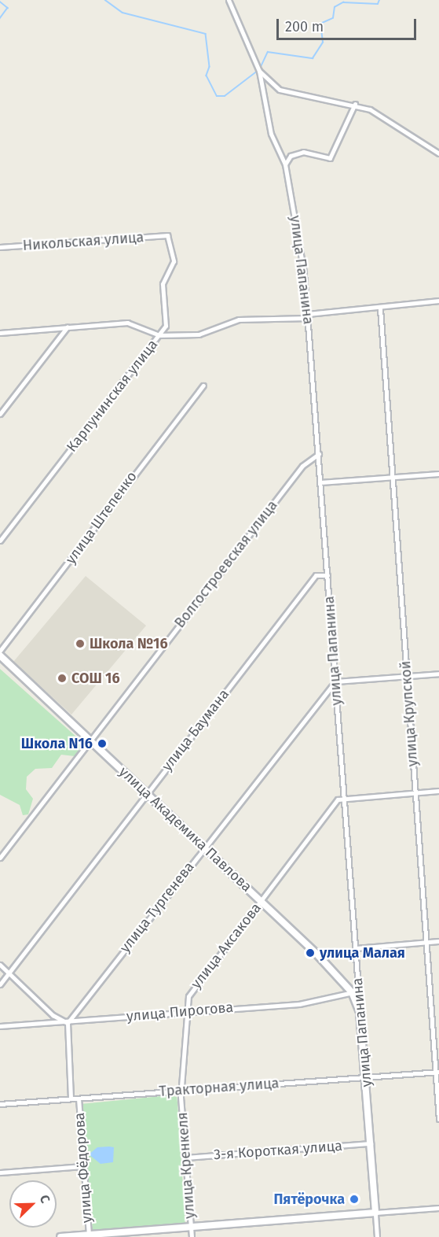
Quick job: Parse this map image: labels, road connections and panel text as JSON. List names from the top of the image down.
{
  "streets": {
    "street": [
      "Никольская улица",
      "улица Папанина",
      "Карпунинская улица",
      "улица Штепенко",
      "Волгостроевская улица",
      "улица Крупской",
      "улица Баумана",
      "улица Академика Павлова",
      "улица Тургенева",
      "улица Аксакова",
      "улица Пирогова",
      "Тракторная улица",
      "3-я Короткая улица",
      "улица Кренкеля",
      "улица Фёдорова"
    ]
  },
  "crossings": [
    ["Никольская улица", "Карпунинская улица"],
    ["улица Папанина", "Волгостроевская улица"],
    ["улица Папанина", "улица Баумана"],
    ["улица Папанина", "улица Академика Павлова"],
    ["улица Папанина", "улица Тургенева"],
    ["улица Папанина", "улица Аксакова"],
    ["улица Папанина", "улица Пирогова"],
    ["улица Папанина", "Тракторная улица"],
    ["улица Папанина", "3-я Короткая улица"],
    ["Волгостроевская улица", "улица Академика Павлова"],
    ["улица Крупской", "Тракторная улица"],
    ["улица Баумана", "улица Академика Павлова"],
    ["улица Академика Павлова", "улица Тургенева"],
    ["улица Академика Павлова", "улица Аксакова"],
    ["улица Академика Павлова", "улица Пирогова"],
    ["улица Тургенева", "улица Пирогова"],
    ["улица Тургенева", "улица Фёдорова"],
    ["улица Аксакова", "улица Пирогова"],
    ["улица Аксакова", "улица Кренкеля"],
    ["улица Пирогова", "улица Кренкеля"],
    ["улица Пирогова", "улица Фёдорова"],
    ["Тракторная улица", "улица Кренкеля"],
    ["Тракторная улица", "улица Фёдорова"],
    ["3-я Короткая улица", "улица Кренкеля"]
  ],
  "places": [
    "Школа №16",
    "СОШ 16",
    "Школа N16",
    "улица Малая",
    "Пятёрочка"
  ],
  "scale_bar": "200 m",
  "north": "top right"
}
